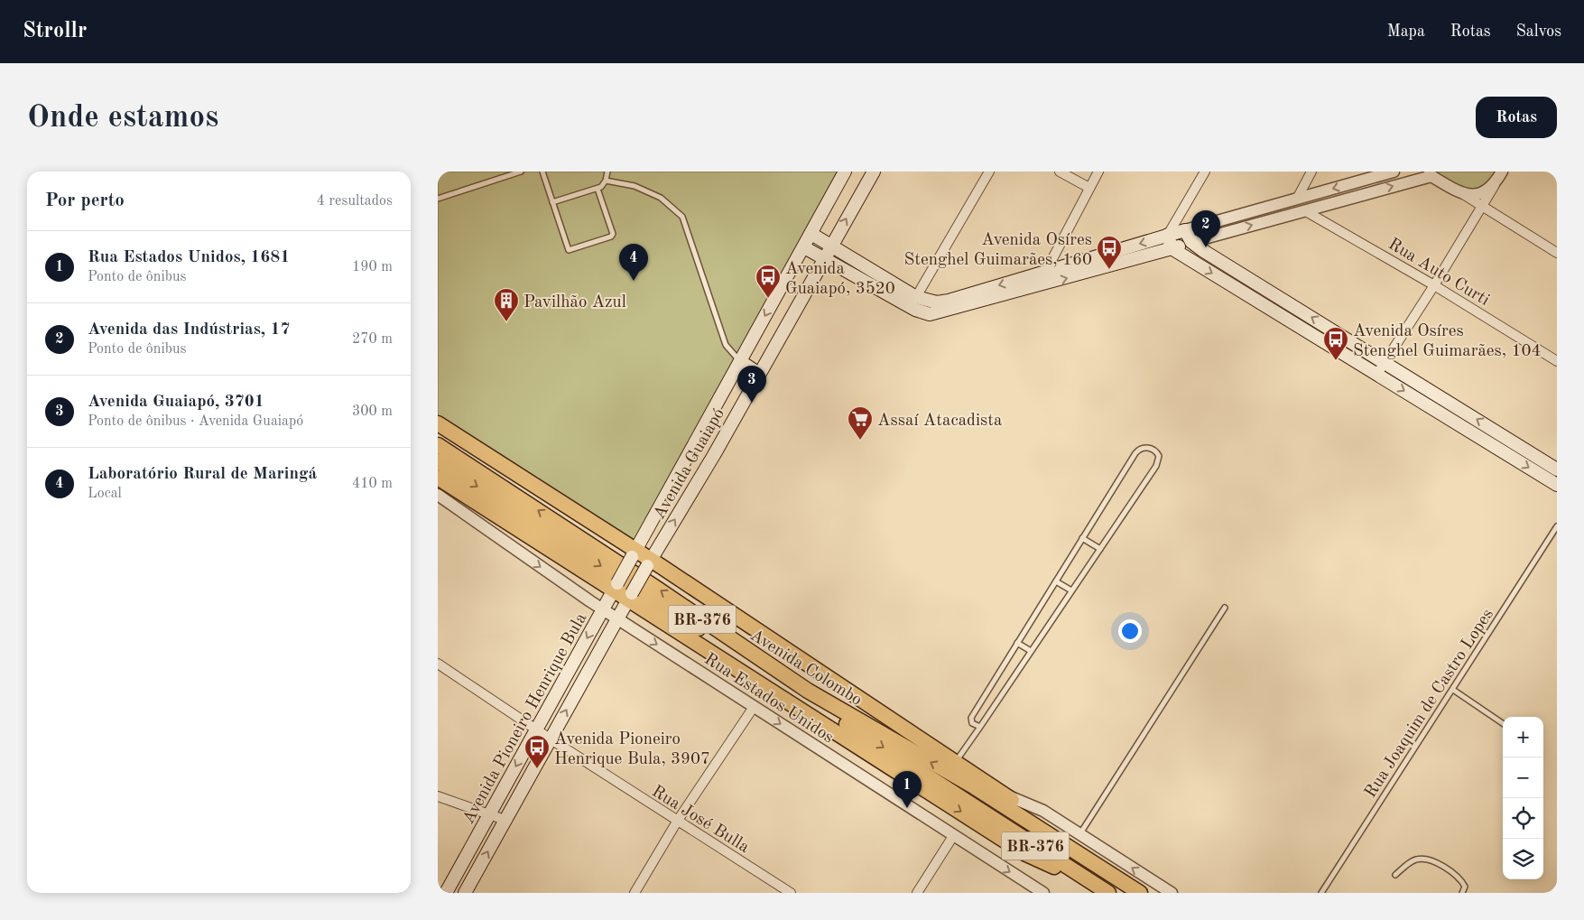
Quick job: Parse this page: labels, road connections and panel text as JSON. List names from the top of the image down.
{
  "streets": {
    "main road": [
      "Avenida Guaiapó",
      "BR-376",
      "Avenida Colombo",
      "Avenida Pioneiro Henrique Bula"
    ],
    "street": ["Rua Auto Curti", "Rua Estados Unidos", "Rua José Bulla"],
    "lane": ["Rua Joaquim de Castro Lopes"]
  },
  "crossings": [
    ["Avenida Guaiapó", "Avenida Pioneiro Henrique Bula"],
    ["Rua Estados Unidos", "Avenida Pioneiro Henrique Bula"],
    ["Avenida Pioneiro Henrique Bula", "Rua José Bulla"]
  ],
  "one_way": ["Rua Estados Unidos"],
  "places": {
    "bus stop": [
      "Avenida Osíres Stenghel Guimarães, 160",
      "Avenida Guaiapó, 3520",
      "Avenida Osíres Stenghel Guimarães, 104",
      "Avenida Pioneiro Henrique Bula, 3907"
    ],
    "building": ["Pavilhão Azul"],
    "supermarket": ["Assaí Atacadista"]
  },
  "page": {
    "header": "Strollr",
    "nav": ["Mapa", "Rotas", "Salvos"],
    "buttons": "Rotas",
    "title": "Onde estamos",
    "heading": ["Por perto", "4 resultados"],
    "pins": [
      "2",
      "4",
      "3",
      "1"
    ],
    "list": [
      {
        "mark": "1",
        "name": "Rua Estados Unidos, 1681",
        "note": "Ponto de ônibus",
        "value": "190 m"
      },
      {
        "mark": "2",
        "name": "Avenida das Indústrias, 17",
        "note": "Ponto de ônibus",
        "value": "270 m"
      },
      {
        "mark": "3",
        "name": "Avenida Guaiapó, 3701",
        "note": "Ponto de ônibus · Avenida Guaiapó",
        "value": "300 m"
      },
      {
        "mark": "4",
        "name": "Laboratório Rural de Maringá",
        "note": "Local",
        "value": "410 m"
      }
    ],
    "map_buttons": ["+", "−"]
  }
}
